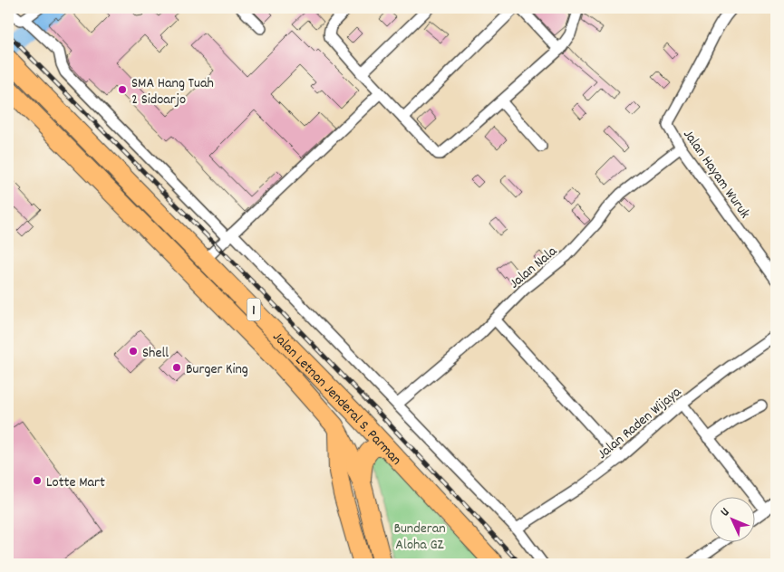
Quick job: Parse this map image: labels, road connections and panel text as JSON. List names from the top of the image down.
{
  "streets": {
    "highway": ["1", "Jalan Letnan Jenderal S. Parman"],
    "street": ["Jalan Hayam Wuruk", "Jalan Nala", "Jalan Raden Wijaya"]
  },
  "crossings": [
    ["Jalan Hayam Wuruk", "Jalan Nala"]
  ],
  "parks": ["Bunderan Aloha GZ"],
  "places": [
    "SMA Hang Tuah 2 Sidoarjo",
    "Shell",
    "Burger King",
    "Lotte Mart"
  ],
  "north": "top left"
}
